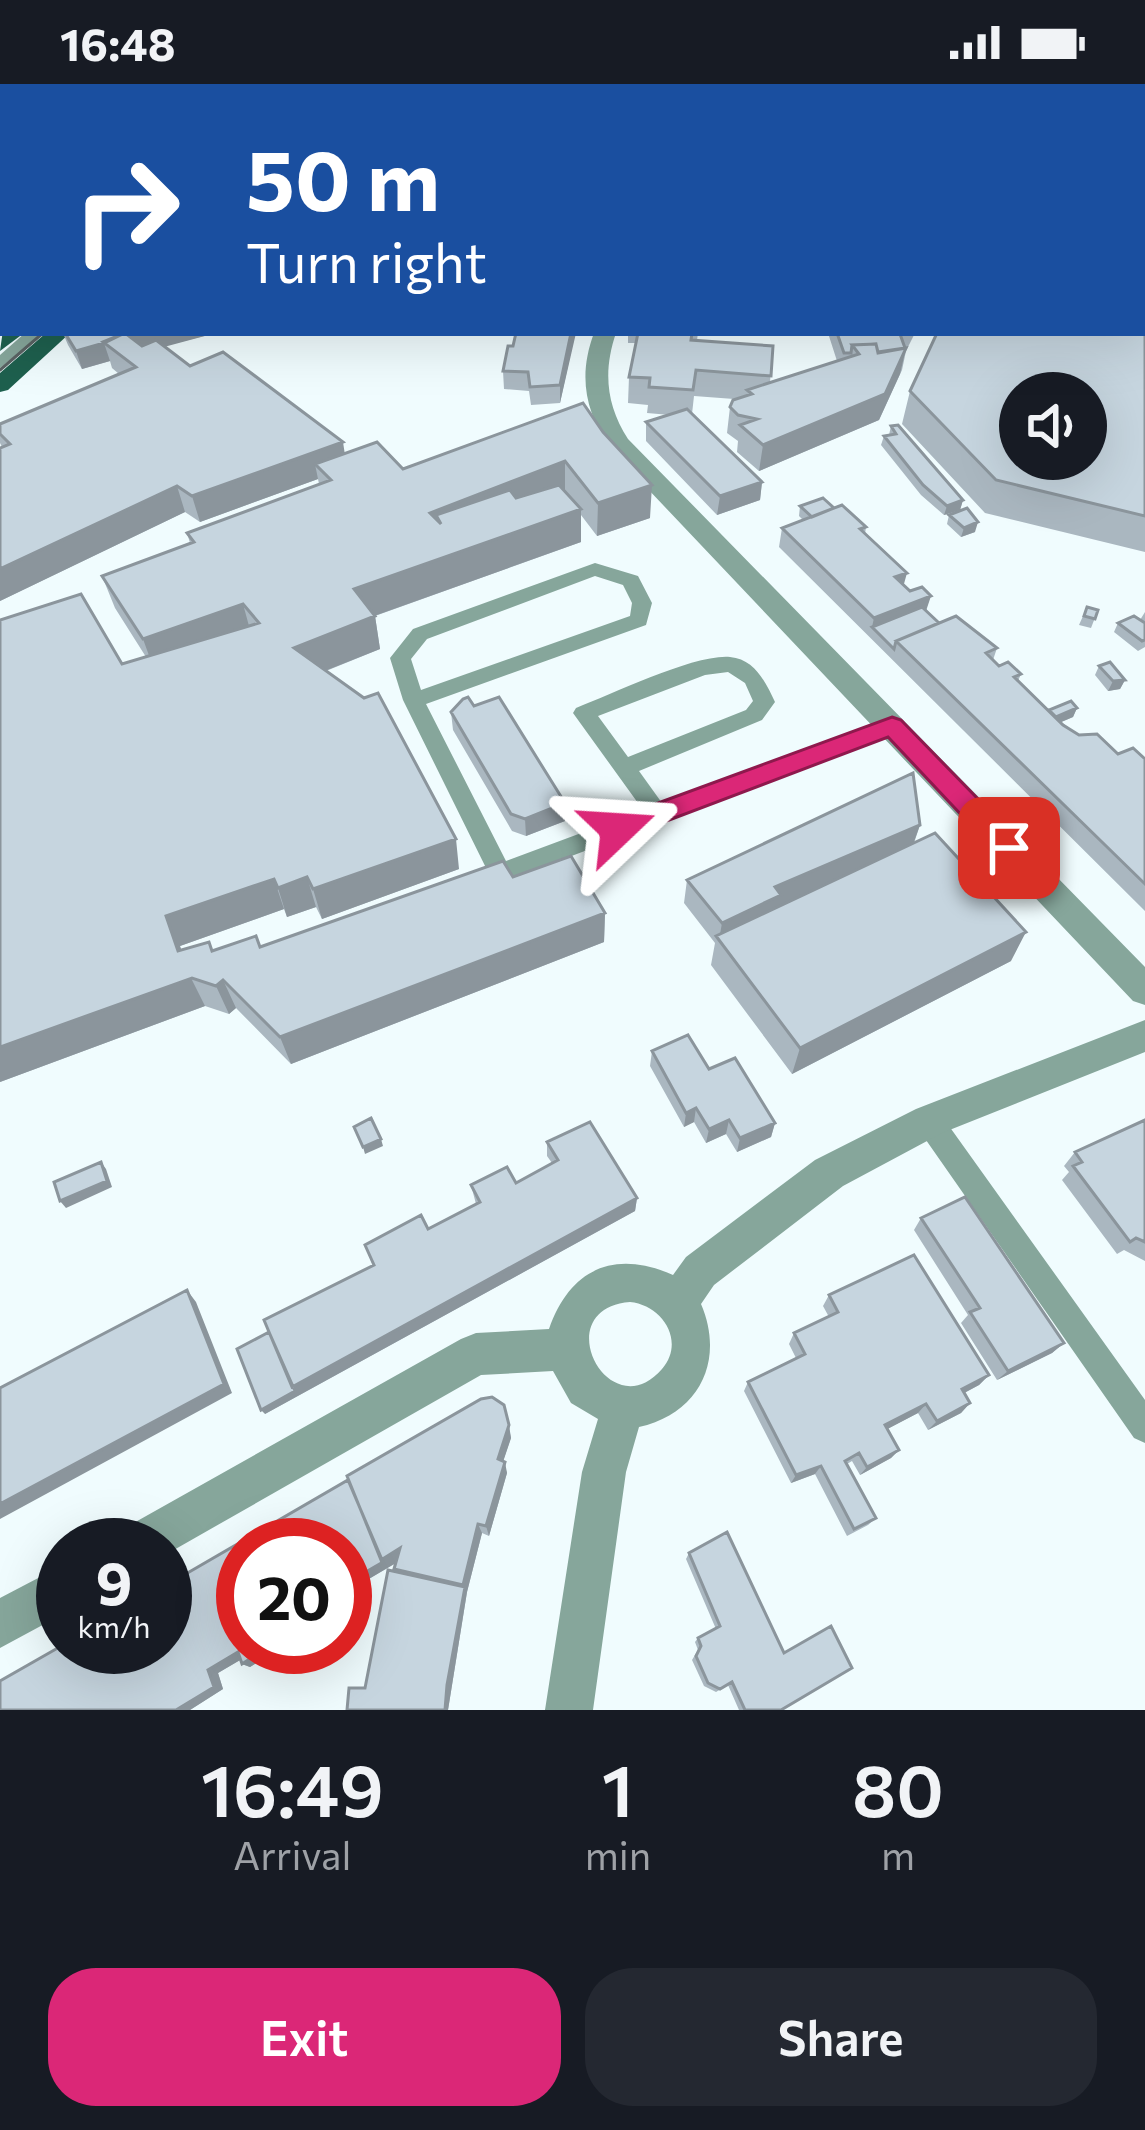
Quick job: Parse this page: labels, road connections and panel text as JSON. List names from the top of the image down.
{
  "page": {
    "status": "16:48",
    "turn": ["50 m", "Turn right"],
    "speed": "9 km/h",
    "limit": "20",
    "eta": [
      "16:49",
      "Arrival",
      "1",
      "min",
      "80",
      "m"
    ],
    "buttons": ["Exit", "Share"]
  }
}
